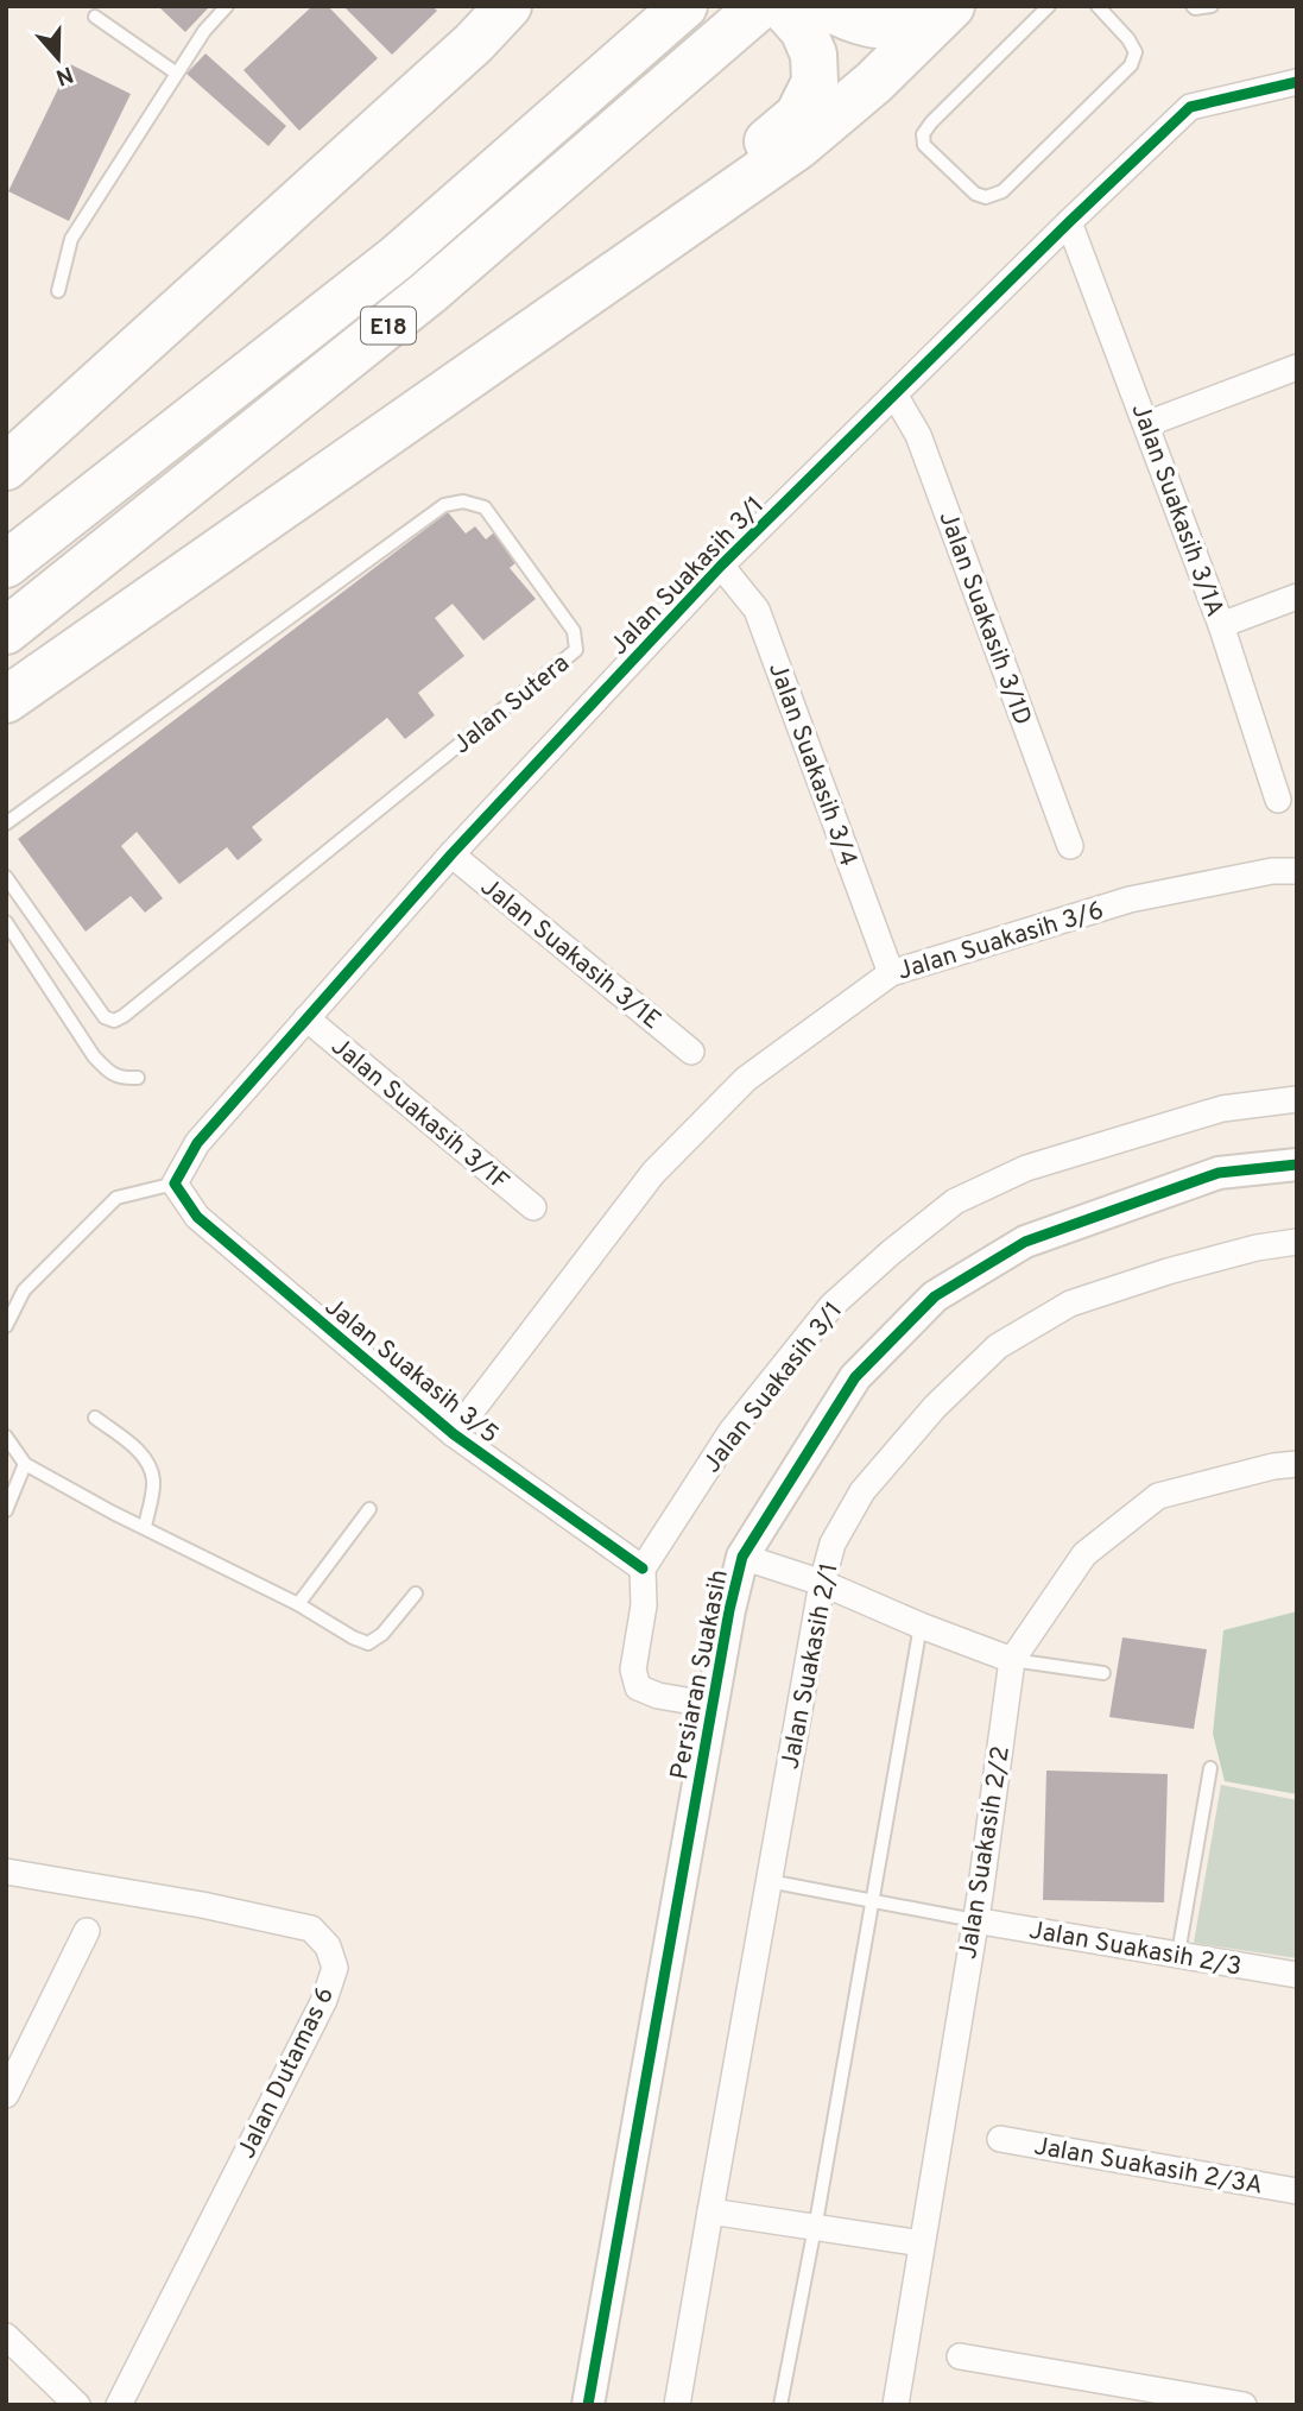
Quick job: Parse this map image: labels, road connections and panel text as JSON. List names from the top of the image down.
{
  "streets": {
    "highway": ["E18"],
    "street": [
      "Jalan Suakasih 3/1A",
      "Jalan Suakasih 3/1",
      "Jalan Suakasih 3/1D",
      "Jalan Suakasih 3/4",
      "Jalan Suakasih 3/6",
      "Jalan Suakasih 3/1E",
      "Jalan Suakasih 3/1F",
      "Jalan Suakasih 3/5",
      "Jalan Suakasih 2/1",
      "Persiaran Suakasih",
      "Jalan Suakasih 2/2",
      "Jalan Suakasih 2/3",
      "Jalan Dutamas 6",
      "Jalan Suakasih 2/3A"
    ],
    "lane": ["Jalan Sutera"]
  },
  "crossings": [
    ["Jalan Suakasih 3/1A", "Jalan Suakasih 3/1"],
    ["Jalan Suakasih 3/1", "Jalan Suakasih 3/1D"],
    ["Jalan Suakasih 3/1", "Jalan Suakasih 3/4"],
    ["Jalan Suakasih 3/1", "Jalan Suakasih 3/1E"],
    ["Jalan Suakasih 3/1", "Jalan Suakasih 3/1F"],
    ["Jalan Suakasih 3/1", "Jalan Suakasih 3/5"],
    ["Jalan Suakasih 3/4", "Jalan Suakasih 3/6"],
    ["Jalan Suakasih 3/6", "Jalan Suakasih 3/5"],
    ["Jalan Suakasih 2/2", "Jalan Suakasih 2/3"]
  ],
  "north": "bottom"
}
